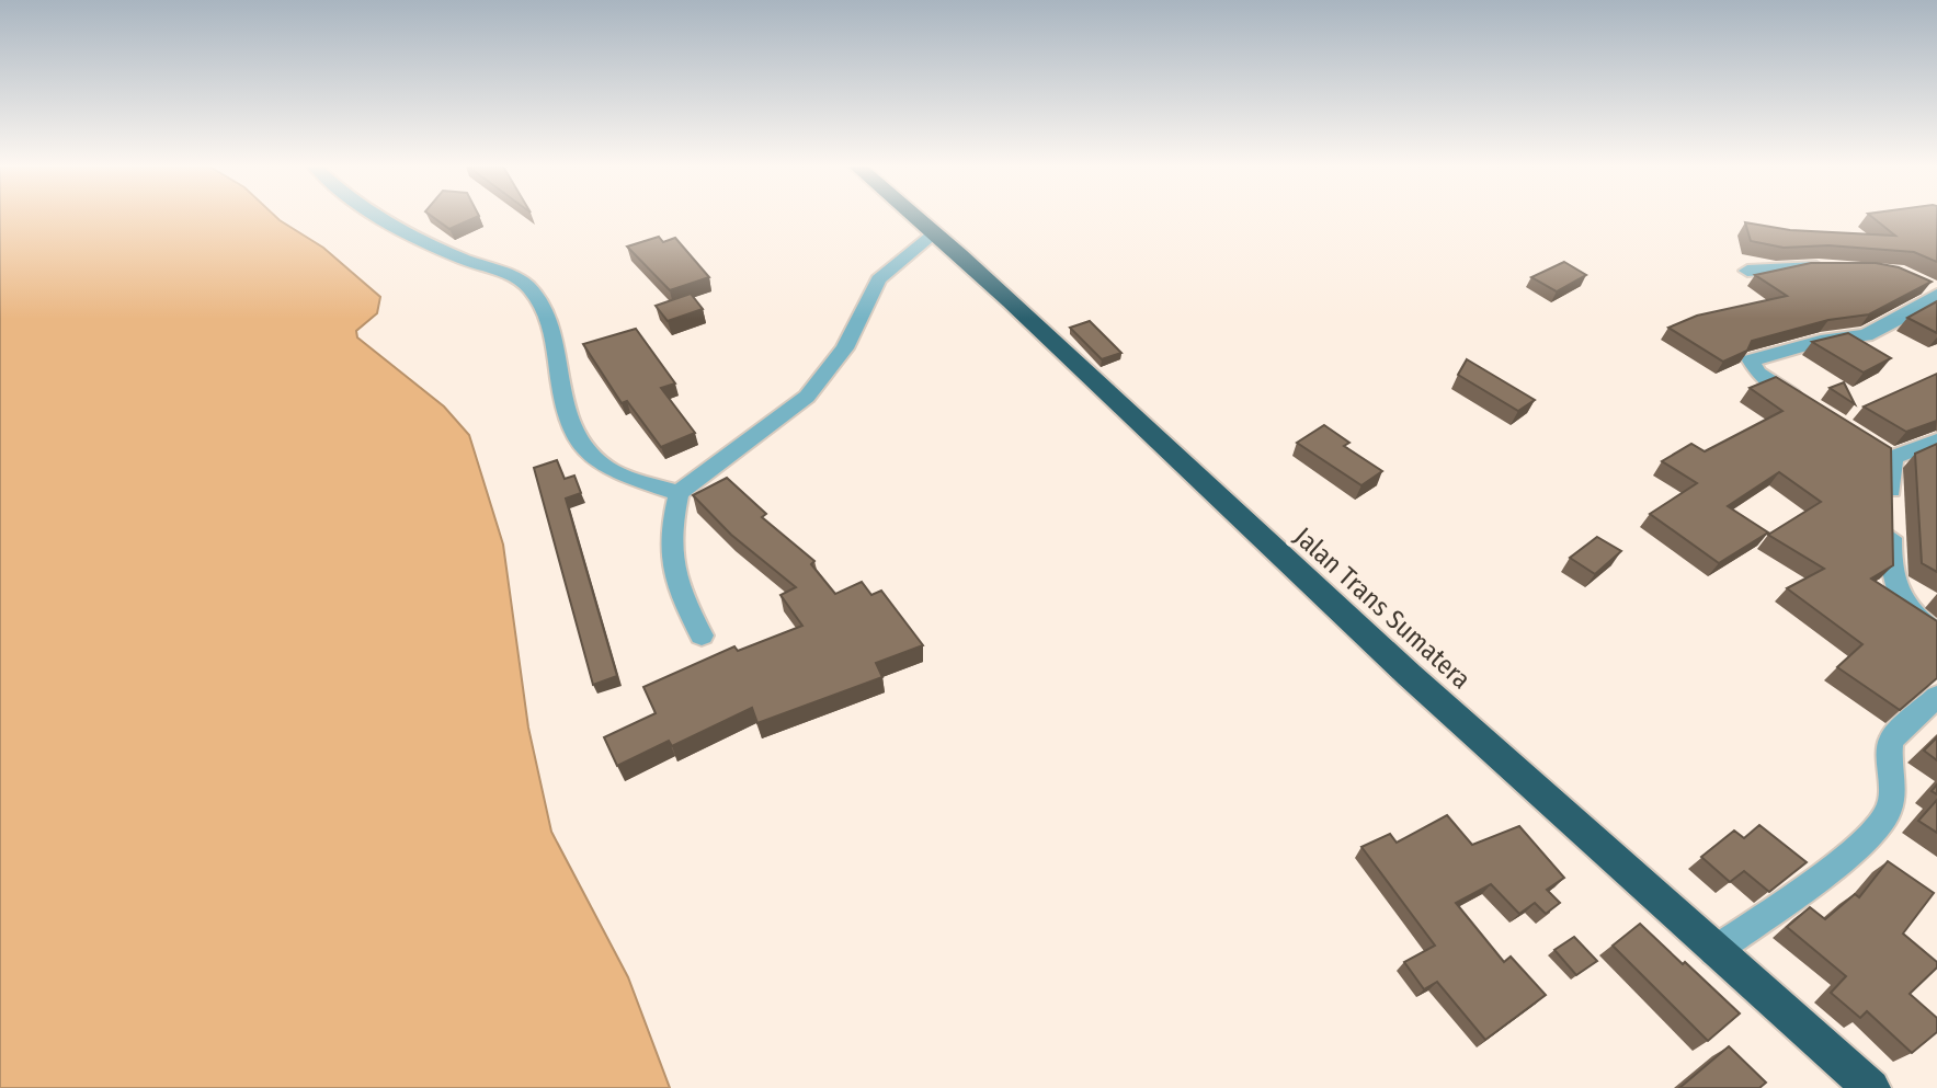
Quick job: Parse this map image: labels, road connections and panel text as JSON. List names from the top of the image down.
{
  "streets": {
    "highway": ["Jalan Trans Sumatera"]
  }
}
